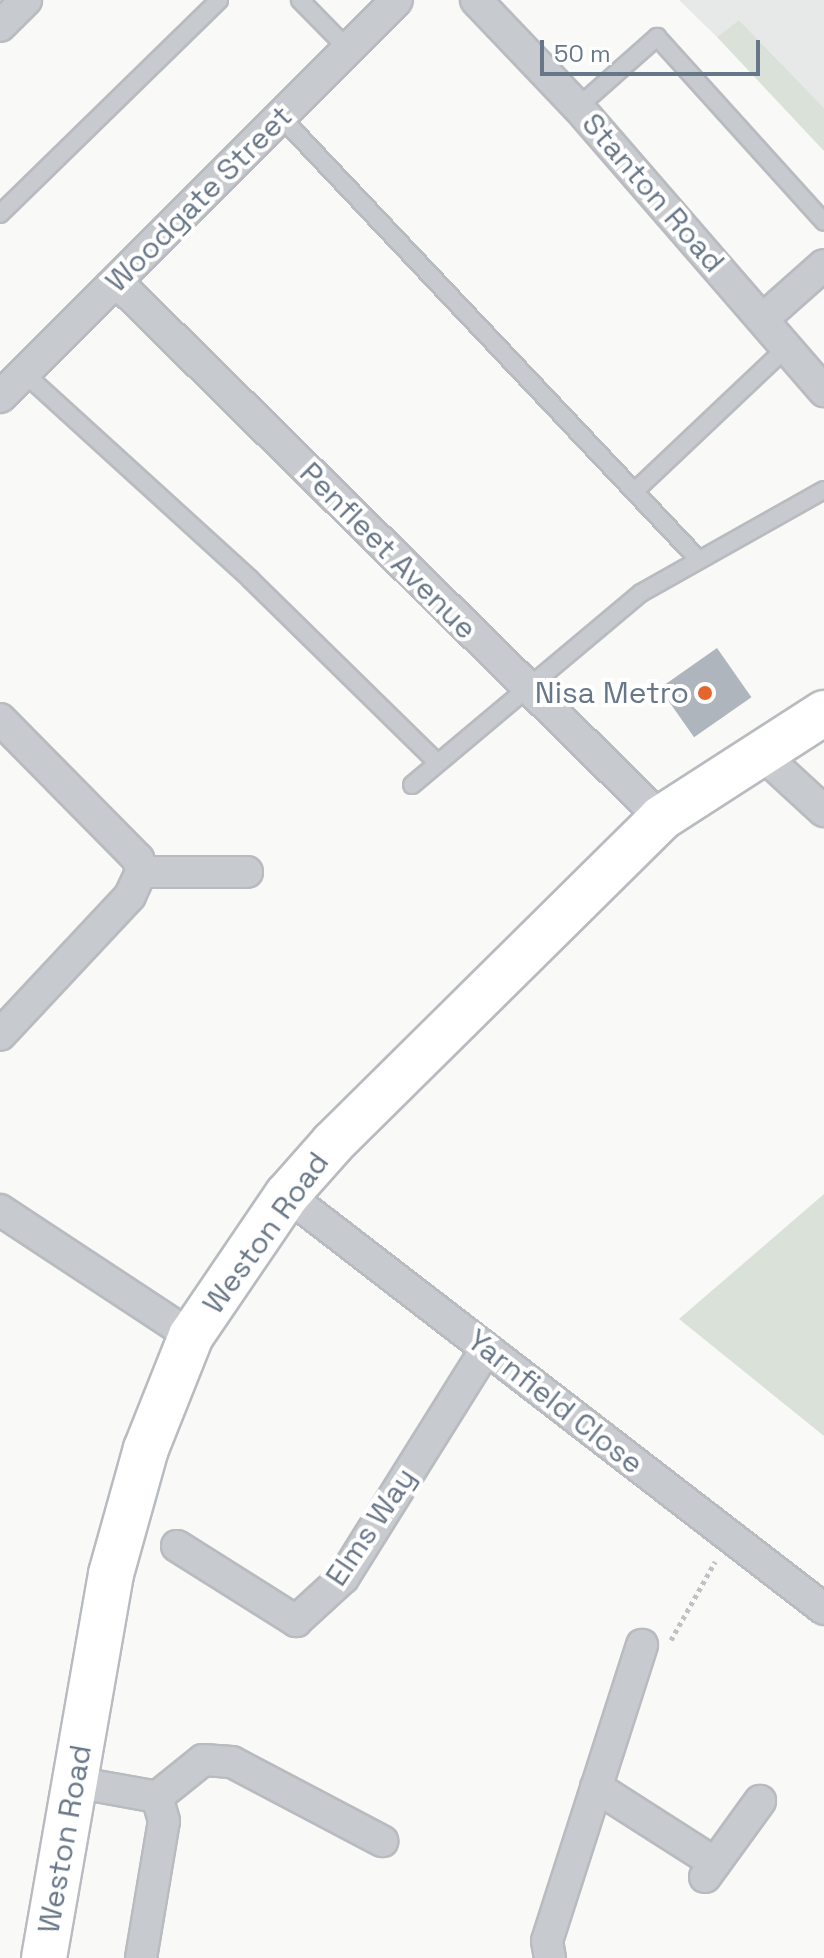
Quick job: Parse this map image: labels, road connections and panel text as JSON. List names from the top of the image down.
{
  "streets": {
    "highway": ["Weston Road"],
    "street": [
      "Stanton Road",
      "Woodgate Street",
      "Penfleet Avenue",
      "Yarnfield Close",
      "Elms Way"
    ]
  },
  "crossings": [
    ["Woodgate Street", "Penfleet Avenue"],
    ["Penfleet Avenue", "Weston Road"],
    ["Weston Road", "Yarnfield Close"],
    ["Yarnfield Close", "Elms Way"]
  ],
  "places": ["Nisa Metro"],
  "scale_bar": "50 m"
}
